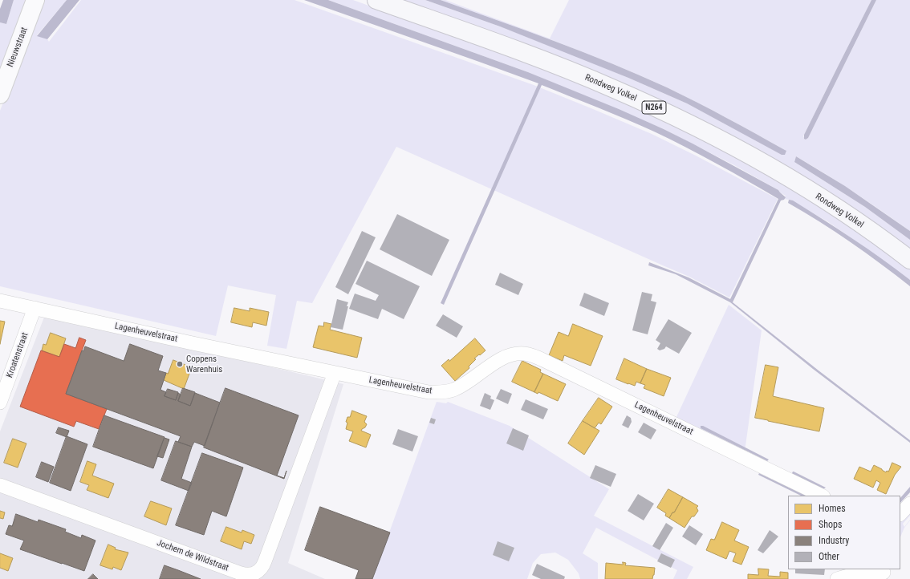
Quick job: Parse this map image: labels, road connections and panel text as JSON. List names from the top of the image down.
{
  "streets": {
    "main road": ["Rondweg Volkel", "N264"],
    "street": [
      "Nieuwstraat",
      "Lagenheuvelstraat",
      "Kroatenstraat",
      "Jochem de Wildstraat"
    ]
  },
  "crossings": [
    ["Lagenheuvelstraat", "Kroatenstraat"],
    ["Lagenheuvelstraat", "Jochem de Wildstraat"]
  ],
  "places": ["Coppens Warenhuis"],
  "legend": [
    "Homes",
    "Shops",
    "Industry",
    "Other"
  ]
}
